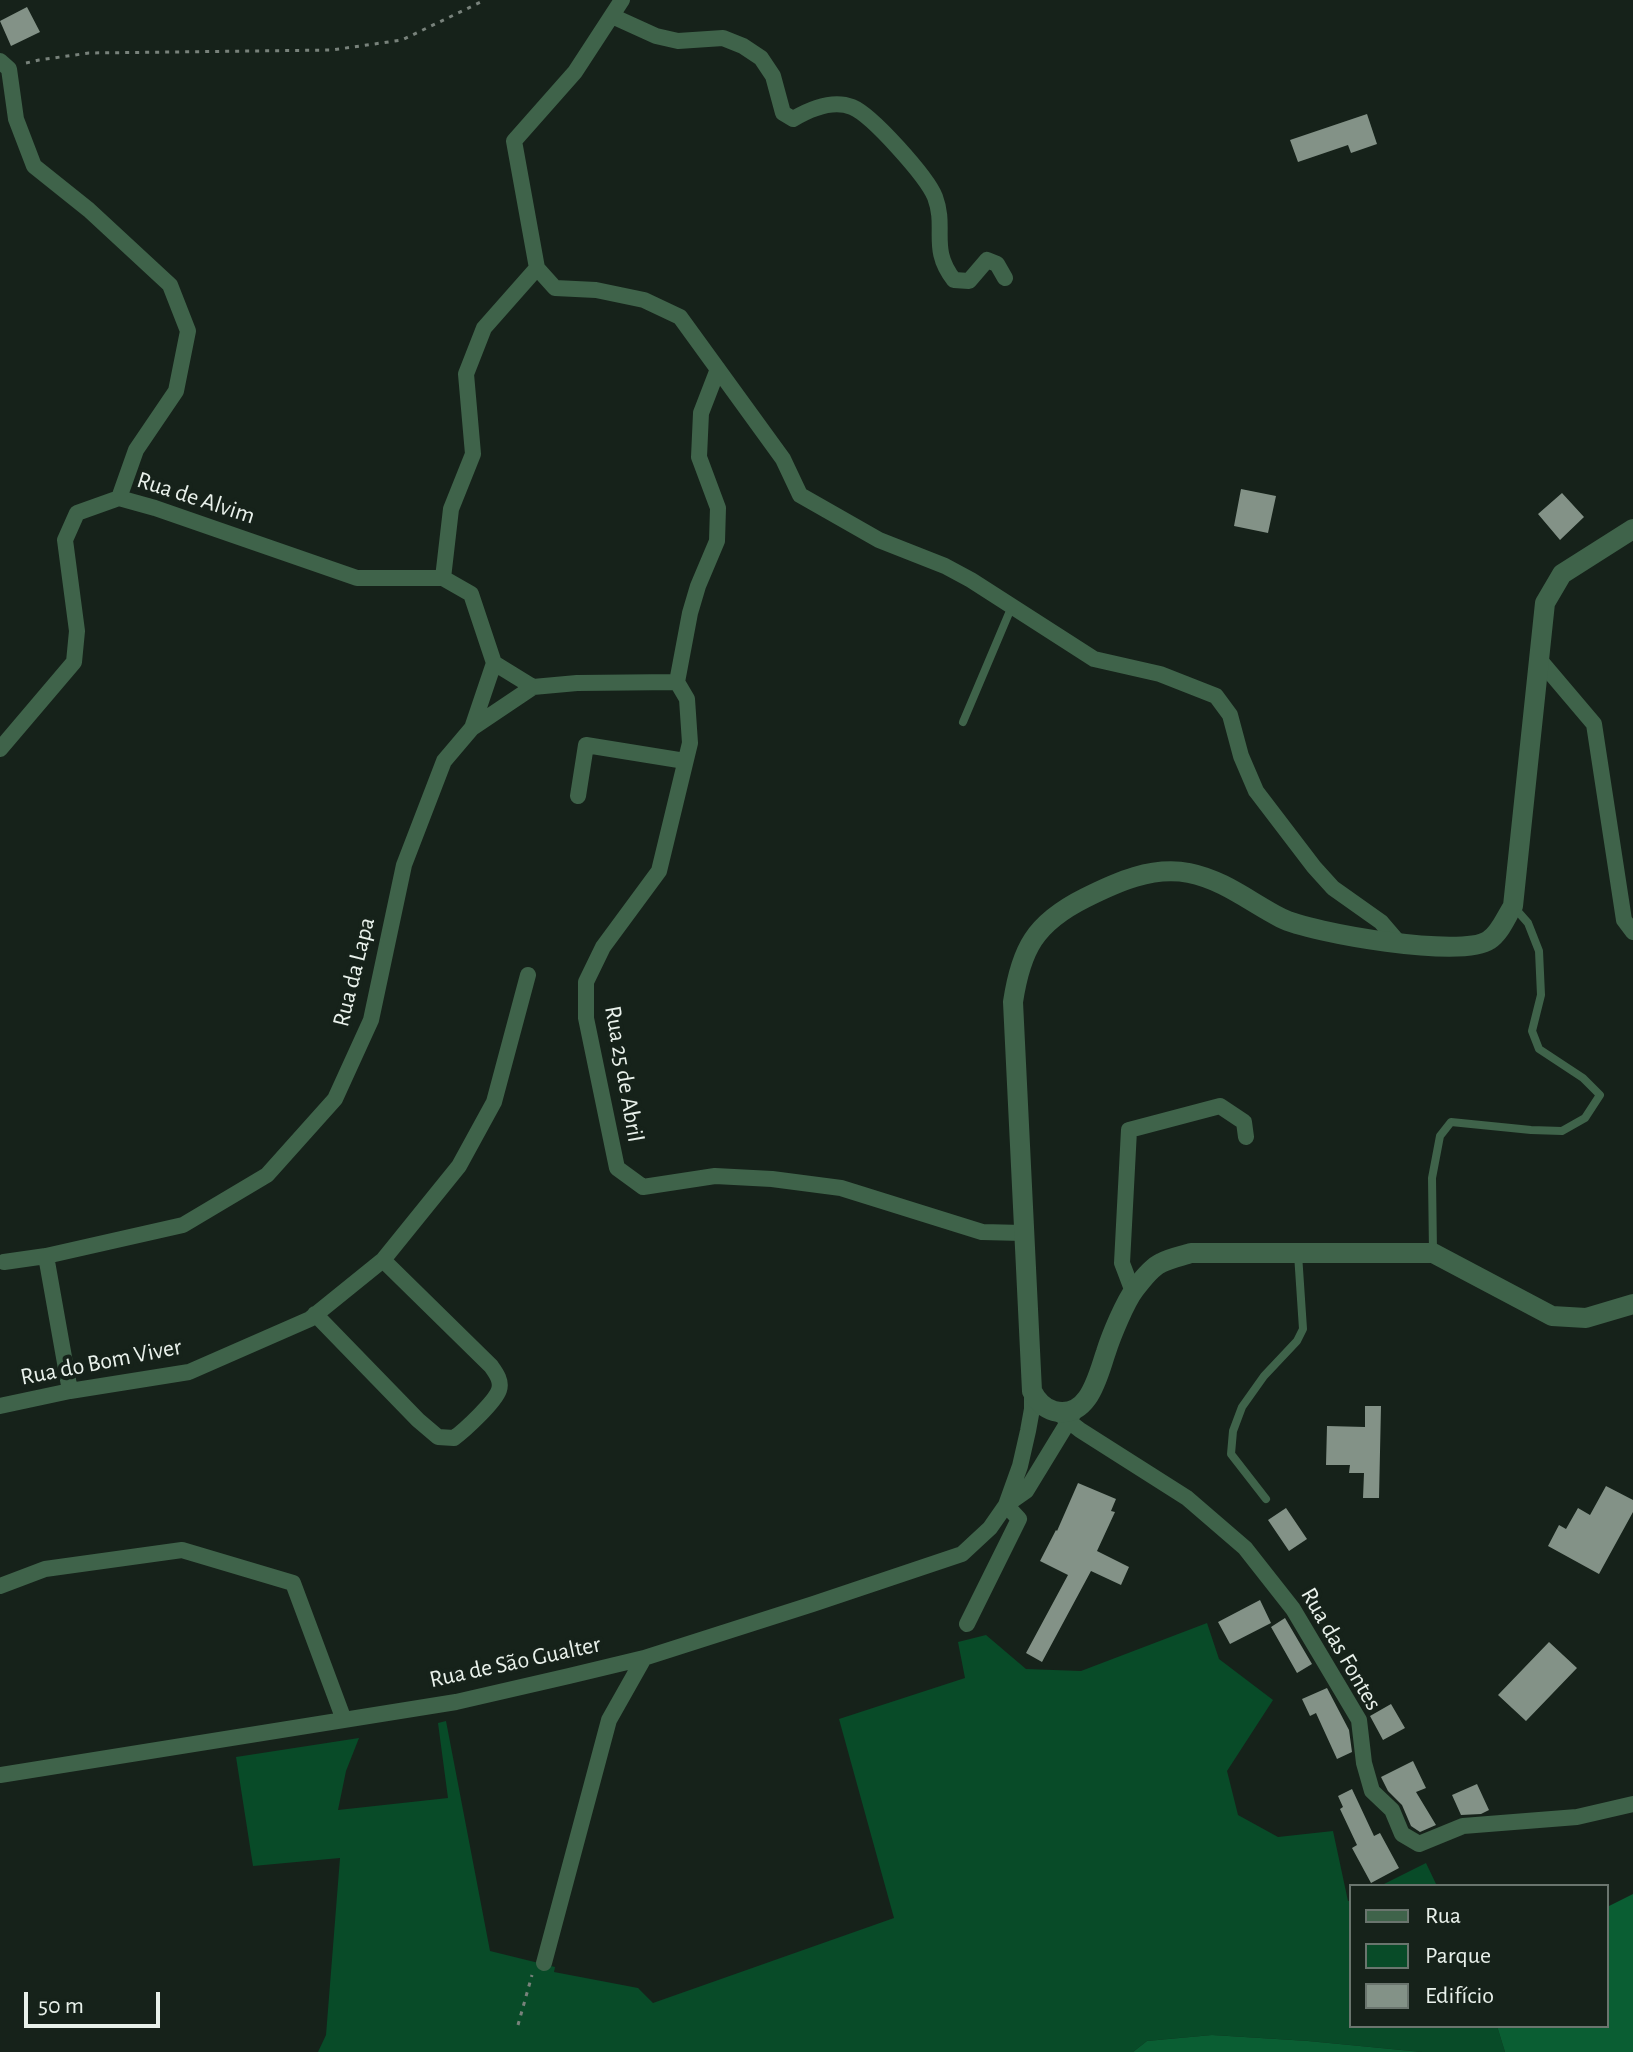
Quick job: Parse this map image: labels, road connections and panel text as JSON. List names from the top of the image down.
{
  "streets": {
    "street": [
      "Rua de Alvim",
      "Rua da Lapa",
      "Rua 25 de Abril",
      "Rua do Bom Viver",
      "Rua das Fontes",
      "Rua de São Gualter"
    ]
  },
  "crossings": [
    ["Rua das Fontes", "Rua de São Gualter"]
  ],
  "legend": ["Rua", "Parque", "Edifício"],
  "scale_bar": "50 m"
}
